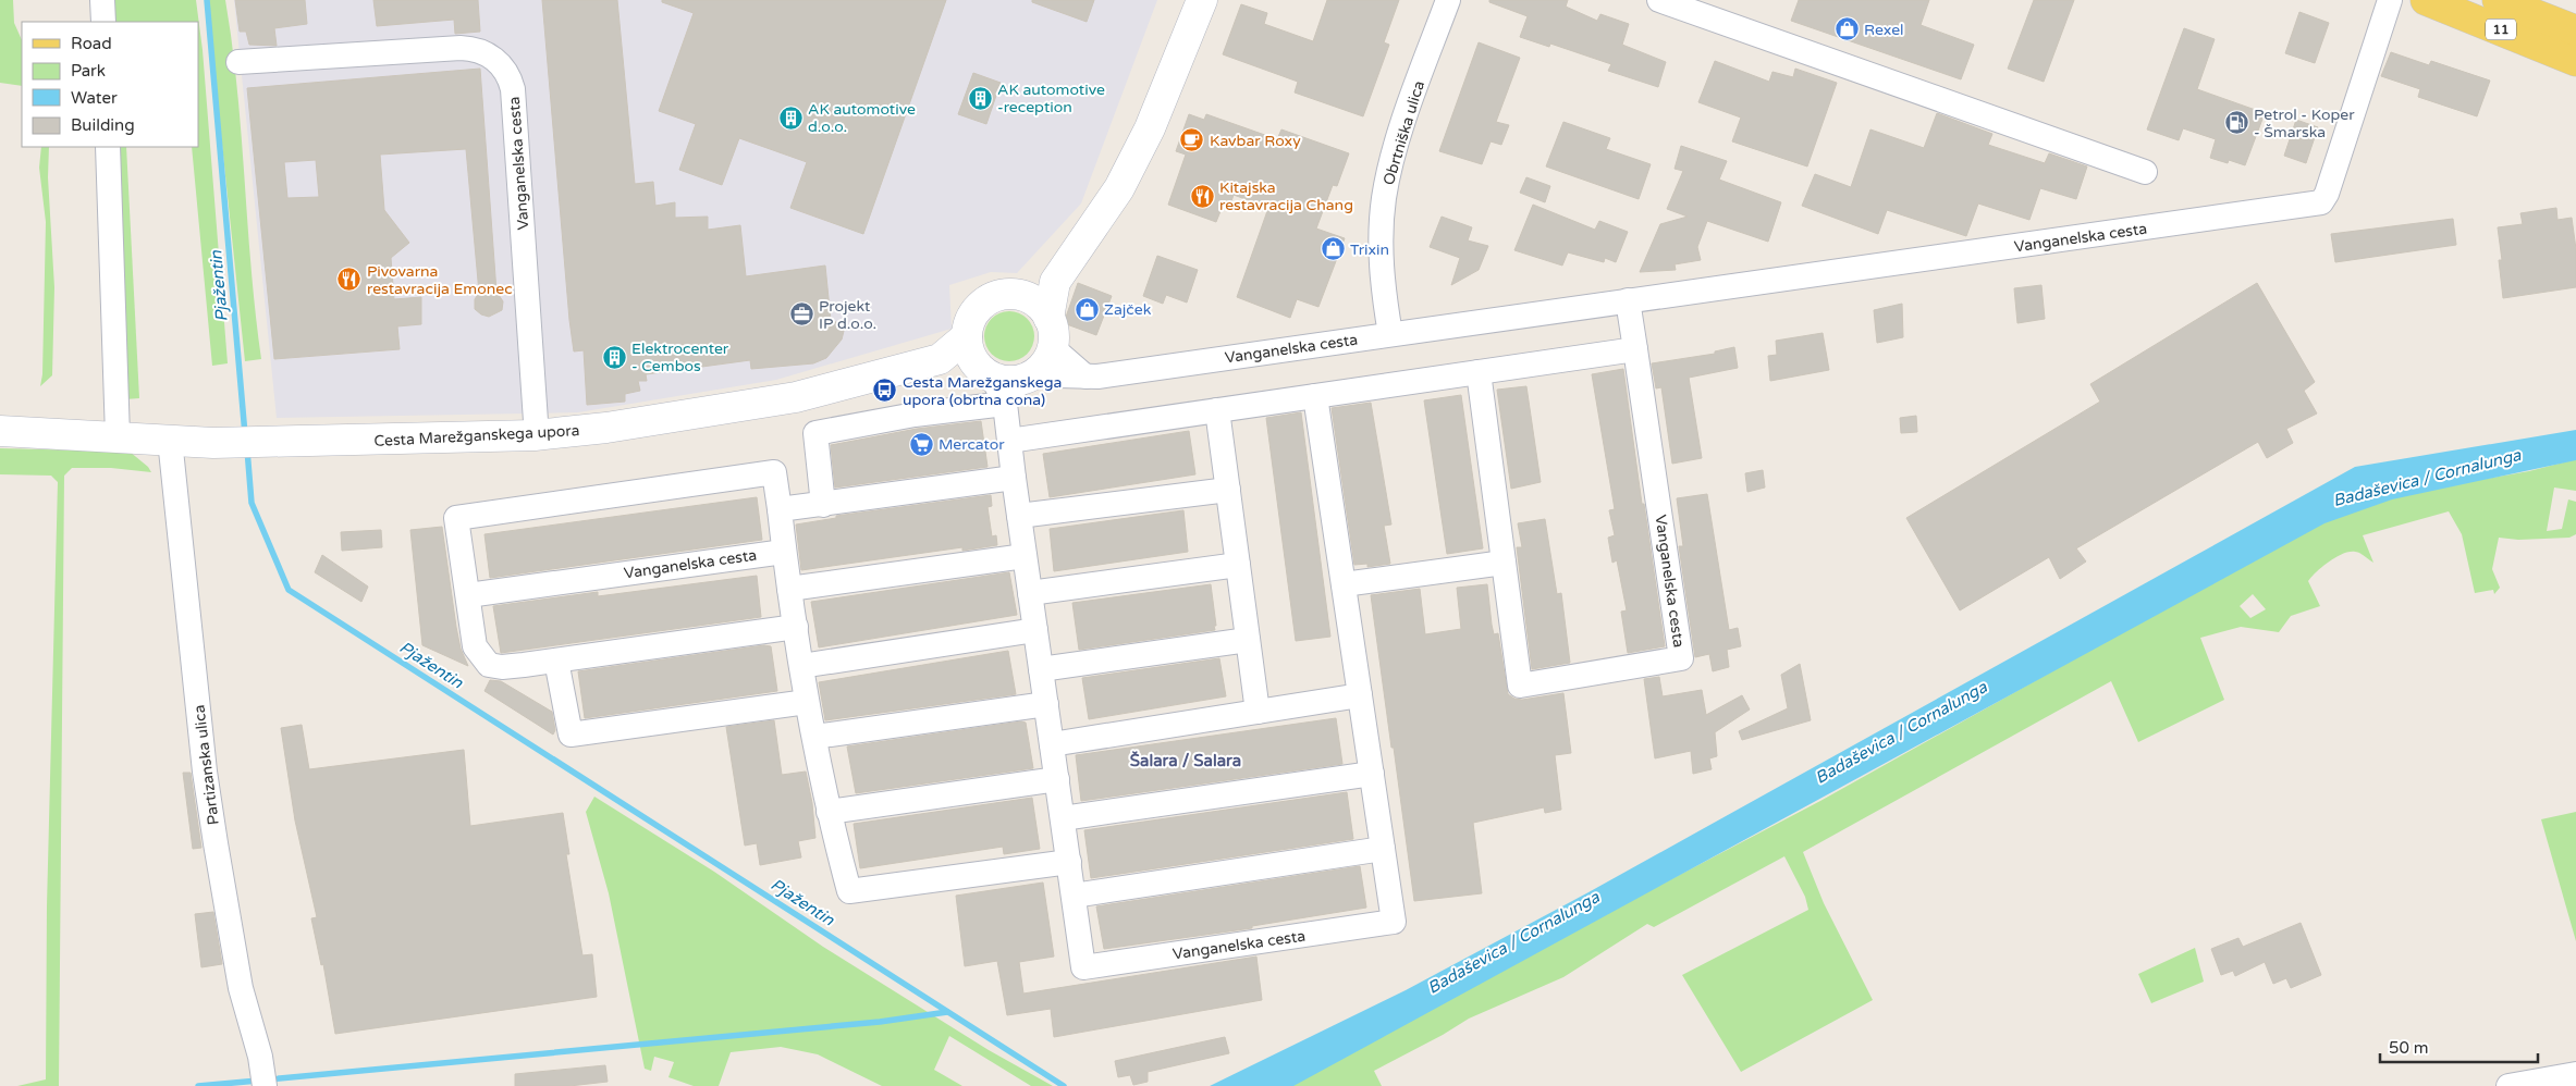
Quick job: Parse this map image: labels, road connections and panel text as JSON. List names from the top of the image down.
{
  "streets": {
    "main road": ["11"],
    "street": [
      "Obrtniška ulica",
      "Vanganelska cesta",
      "Cesta Marežganskega upora",
      "Partizanska ulica"
    ]
  },
  "crossings": [
    ["Obrtniška ulica", "Vanganelska cesta"],
    ["Vanganelska cesta", "Cesta Marežganskega upora"],
    ["Cesta Marežganskega upora", "Partizanska ulica"]
  ],
  "districts": ["Šalara / Salara"],
  "water": ["Pjažentin", "Badaševica / Cornalunga"],
  "places": {
    "shop": ["Rexel", "Trixin", "Zajček"],
    "building": ["AK automotive -reception", "AK automotive d.o.o.", "Elektrocenter - Cembos"],
    "fuel station": ["Petrol - Koper - Šmarska"],
    "cafe": ["Kavbar Roxy"],
    "restaurant": ["Kitajska restavracija Chang", "Pivovarna restavracija Emonec"],
    "office": ["Projekt IP d.o.o."],
    "bus stop": ["Cesta Marežganskega upora (obrtna cona)"],
    "supermarket": ["Mercator"]
  },
  "legend": [
    "Road",
    "Park",
    "Water",
    "Building"
  ],
  "scale_bar": "50 m"
}
